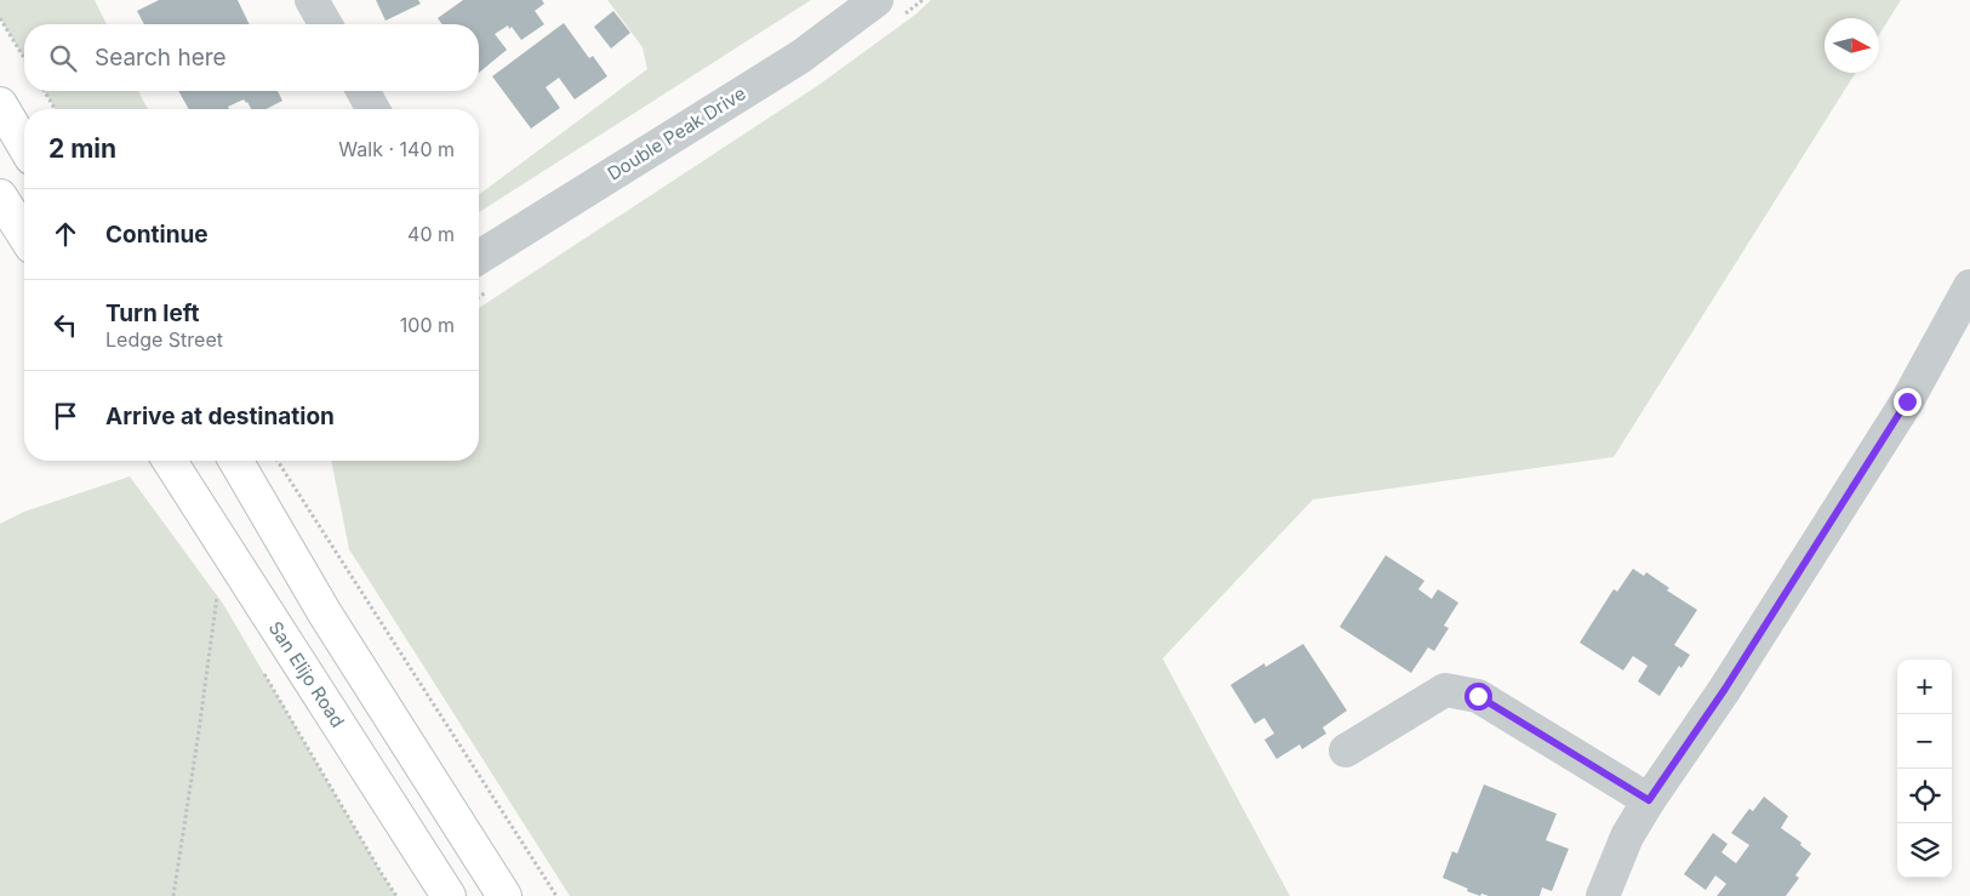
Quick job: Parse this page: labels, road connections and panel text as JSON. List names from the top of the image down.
{
  "streets": {
    "main road": ["San Elijo Road"],
    "street": ["Double Peak Drive"]
  },
  "north": "right",
  "page": {
    "search": "Search here",
    "heading": ["2 min", "Walk · 140 m"],
    "list": [
      ["Continue", "40 m"],
      ["Turn left", "Ledge Street", "100 m"],
      "Arrive at destination"
    ],
    "map_buttons": ["+", "−"]
  }
}
